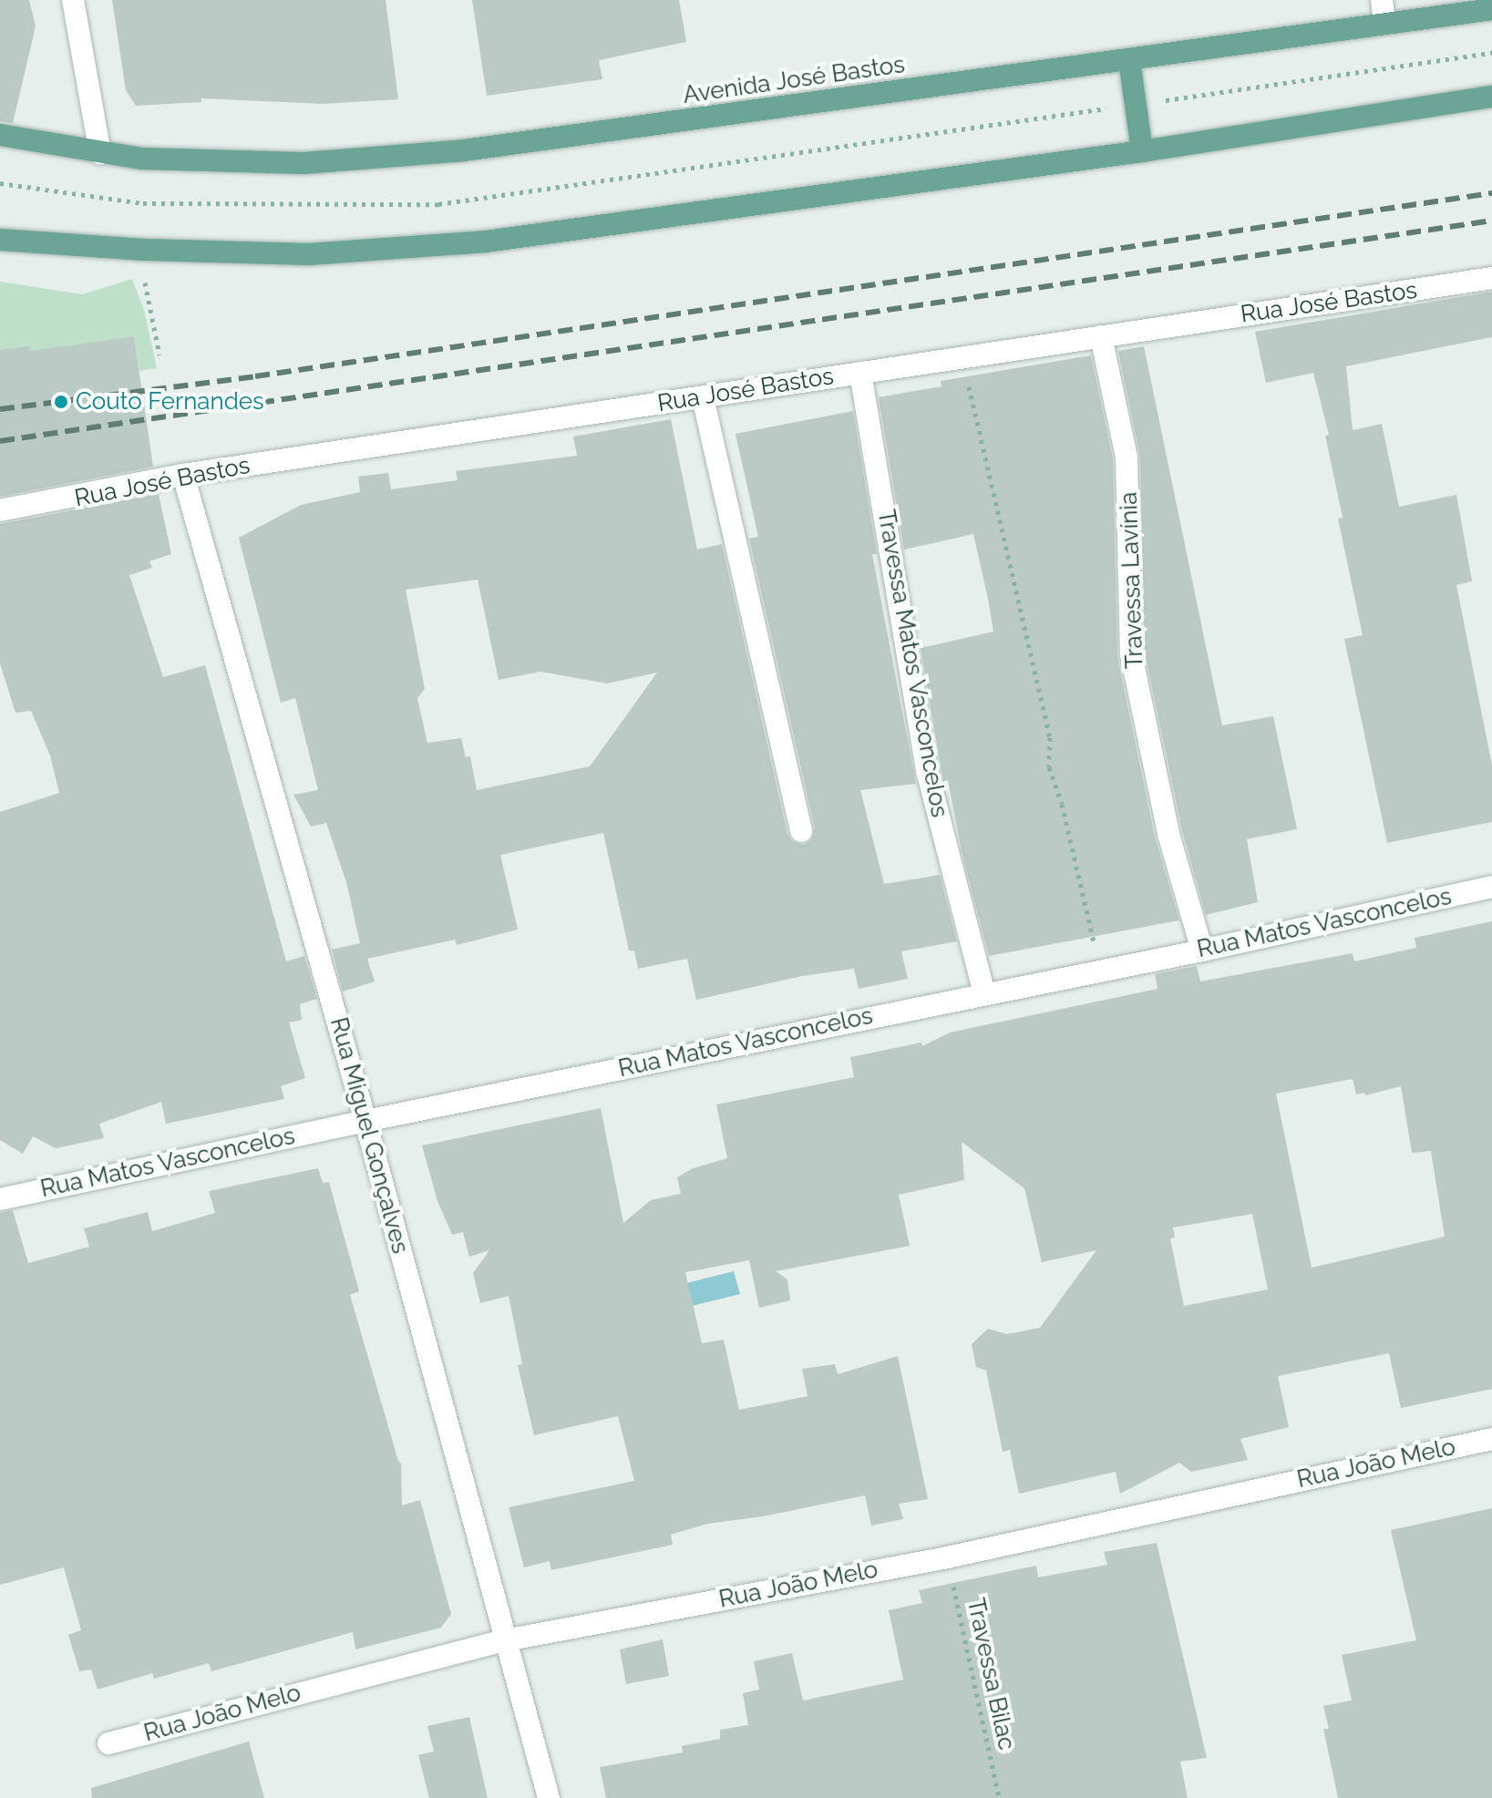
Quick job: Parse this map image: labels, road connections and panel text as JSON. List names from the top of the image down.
{
  "streets": {
    "main road": ["Avenida José Bastos"],
    "street": [
      "Rua José Bastos",
      "Travessa Lavínia",
      "Travessa Matos Vasconcelos",
      "Rua Matos Vasconcelos",
      "Rua Miguel Gonçalves",
      "Rua João Melo"
    ],
    "path": ["Travessa Bilac"]
  },
  "crossings": [
    ["Rua José Bastos", "Travessa Lavínia"],
    ["Rua José Bastos", "Travessa Matos Vasconcelos"],
    ["Rua José Bastos", "Rua Miguel Gonçalves"],
    ["Travessa Lavínia", "Rua Matos Vasconcelos"],
    ["Travessa Matos Vasconcelos", "Rua Matos Vasconcelos"],
    ["Rua Matos Vasconcelos", "Rua Miguel Gonçalves"],
    ["Rua Miguel Gonçalves", "Rua João Melo"],
    ["Rua João Melo", "Travessa Bilac"]
  ],
  "places": ["Couto Fernandes"]
}
